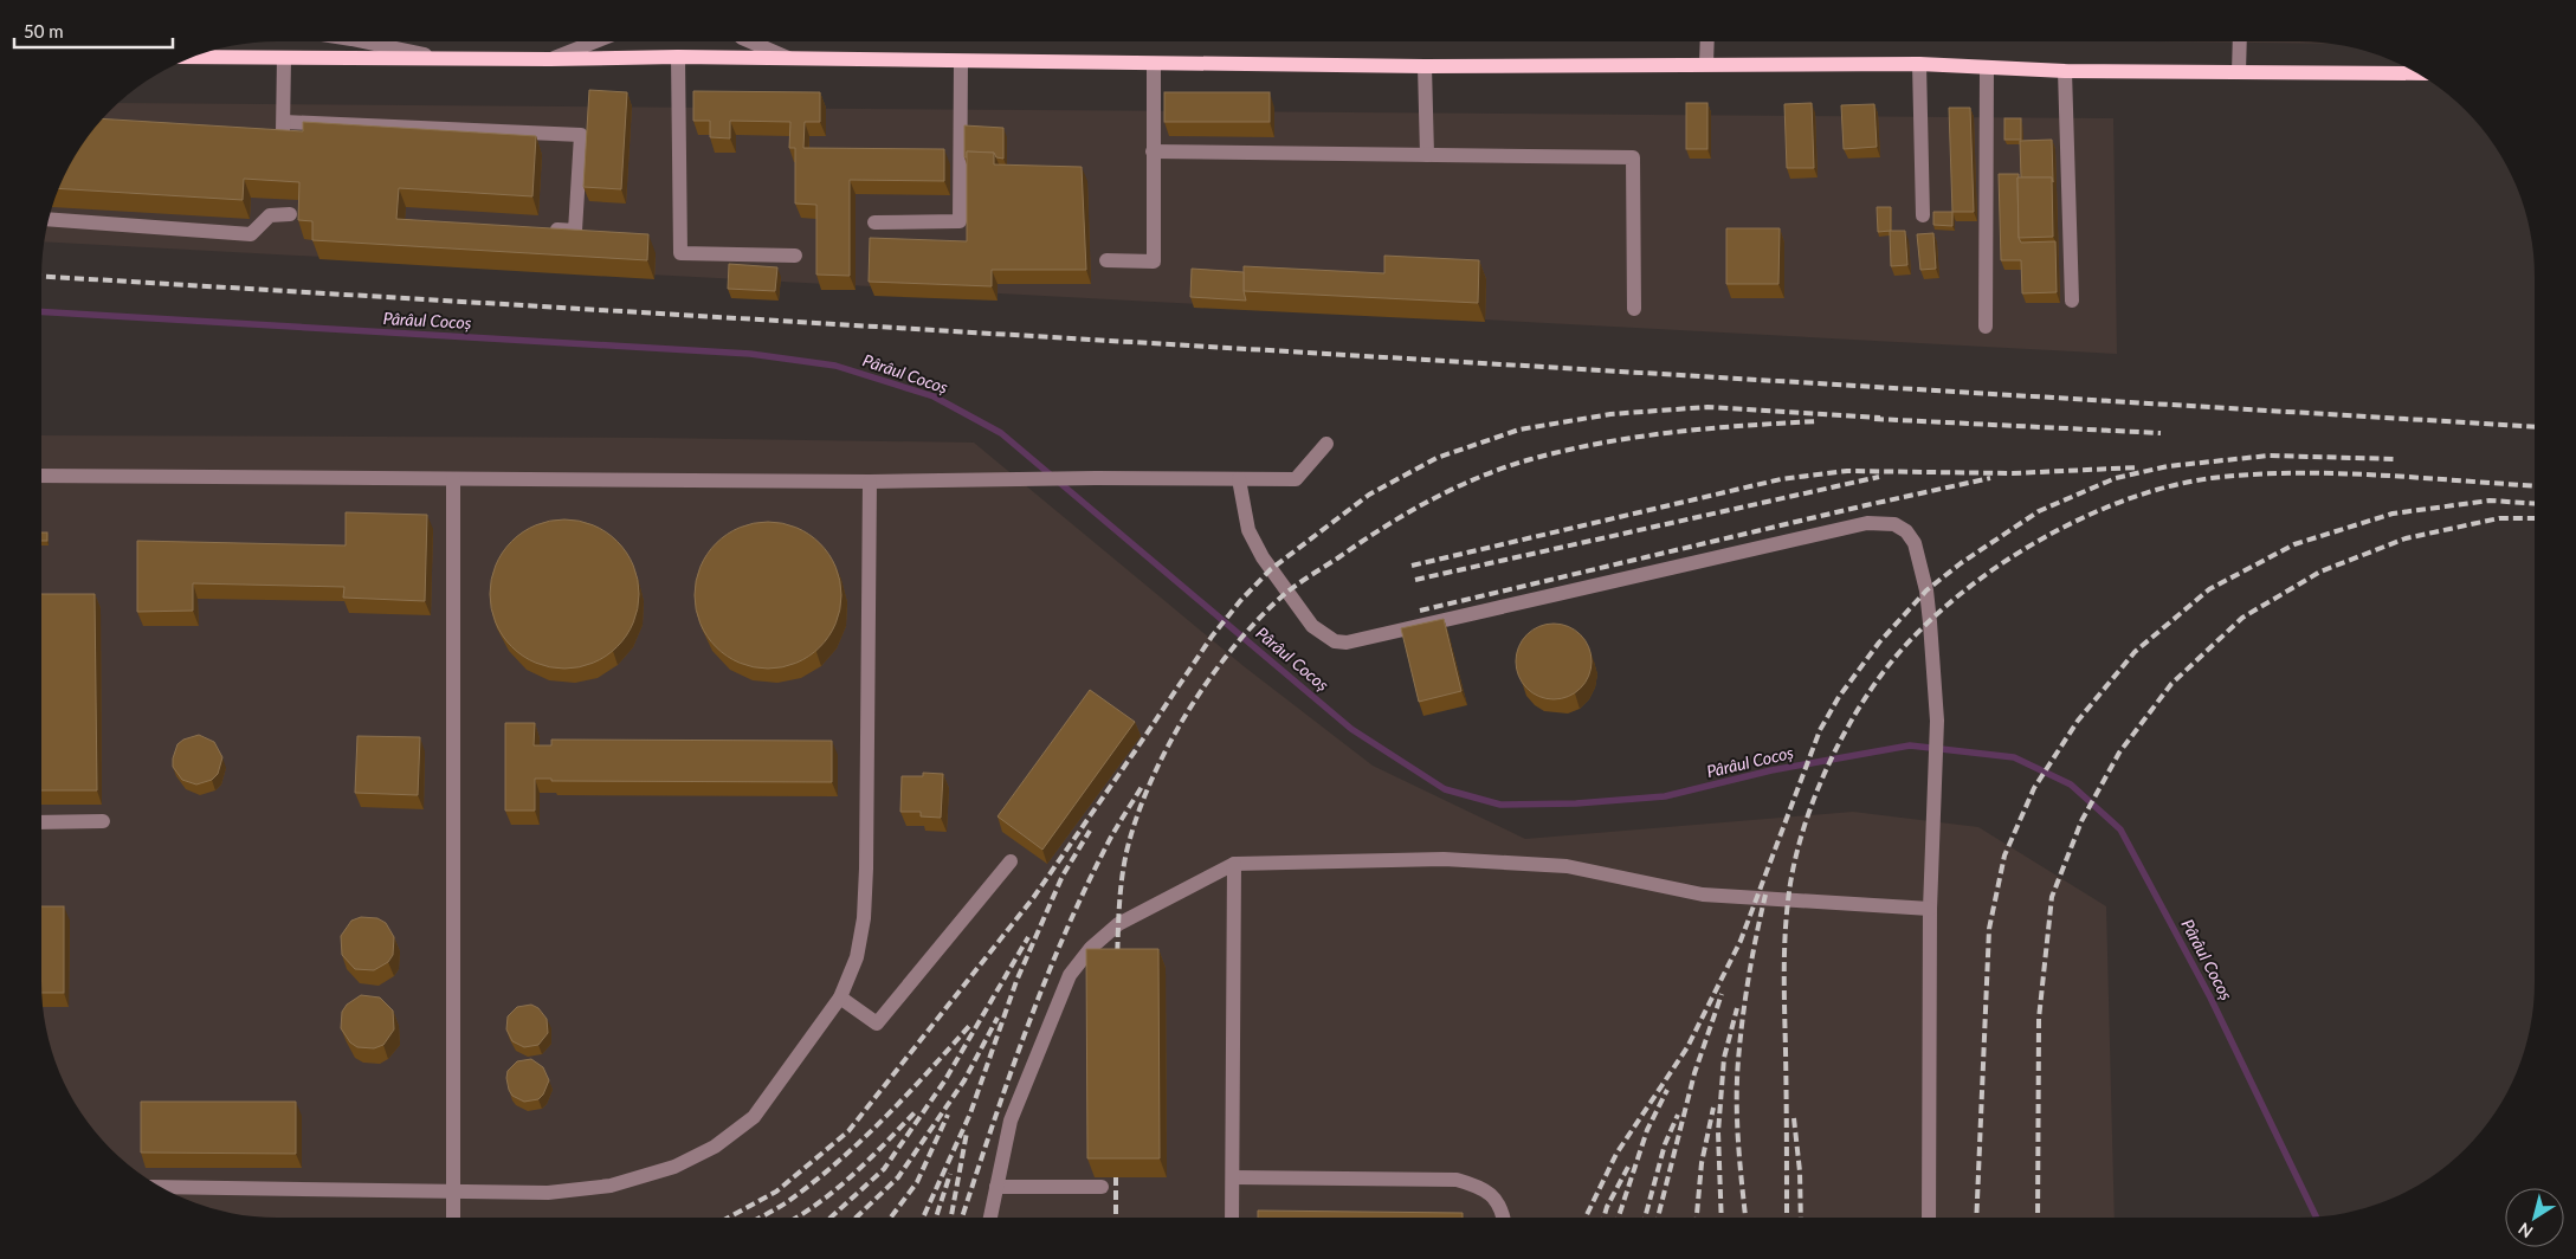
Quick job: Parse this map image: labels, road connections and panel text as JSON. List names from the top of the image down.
{
  "water": ["Pârâul Cocoș"],
  "scale_bar": "50 m",
  "north": "bottom left"
}
